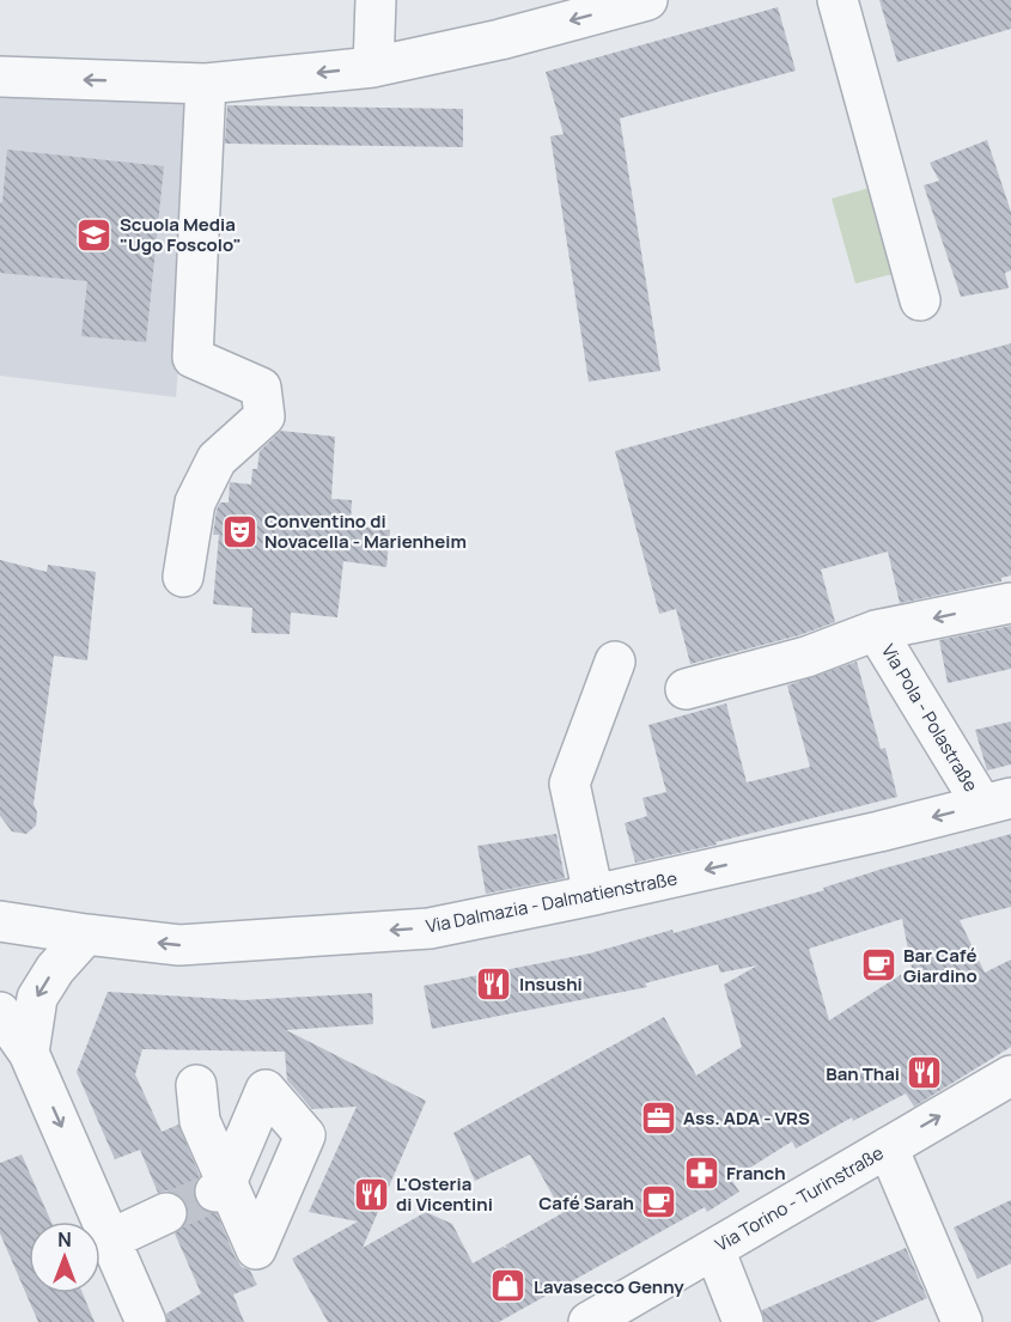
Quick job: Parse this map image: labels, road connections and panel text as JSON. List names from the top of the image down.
{
  "streets": {
    "street": ["Via Pola - Polastraße", "Via Dalmazia - Dalmatienstraße", "Via Torino - Turinstraße"]
  },
  "crossings": [
    ["Via Pola - Polastraße", "Via Dalmazia - Dalmatienstraße"]
  ],
  "one_way": ["Via Dalmazia - Dalmatienstraße"],
  "places": {
    "school or university": ["Scuola Media \"Ugo Foscolo\""],
    "theatre": ["Conventino di Novacella - Marienheim"],
    "cafe": ["Bar Café Giardino", "Café Sarah"],
    "restaurant": ["Insushi", "Ban Thai", "L'Osteria di Vicentini"],
    "office": ["Ass. ADA - VRS"],
    "pharmacy": ["Franch"],
    "shop": ["Lavasecco Genny"]
  },
  "north": "top"
}
